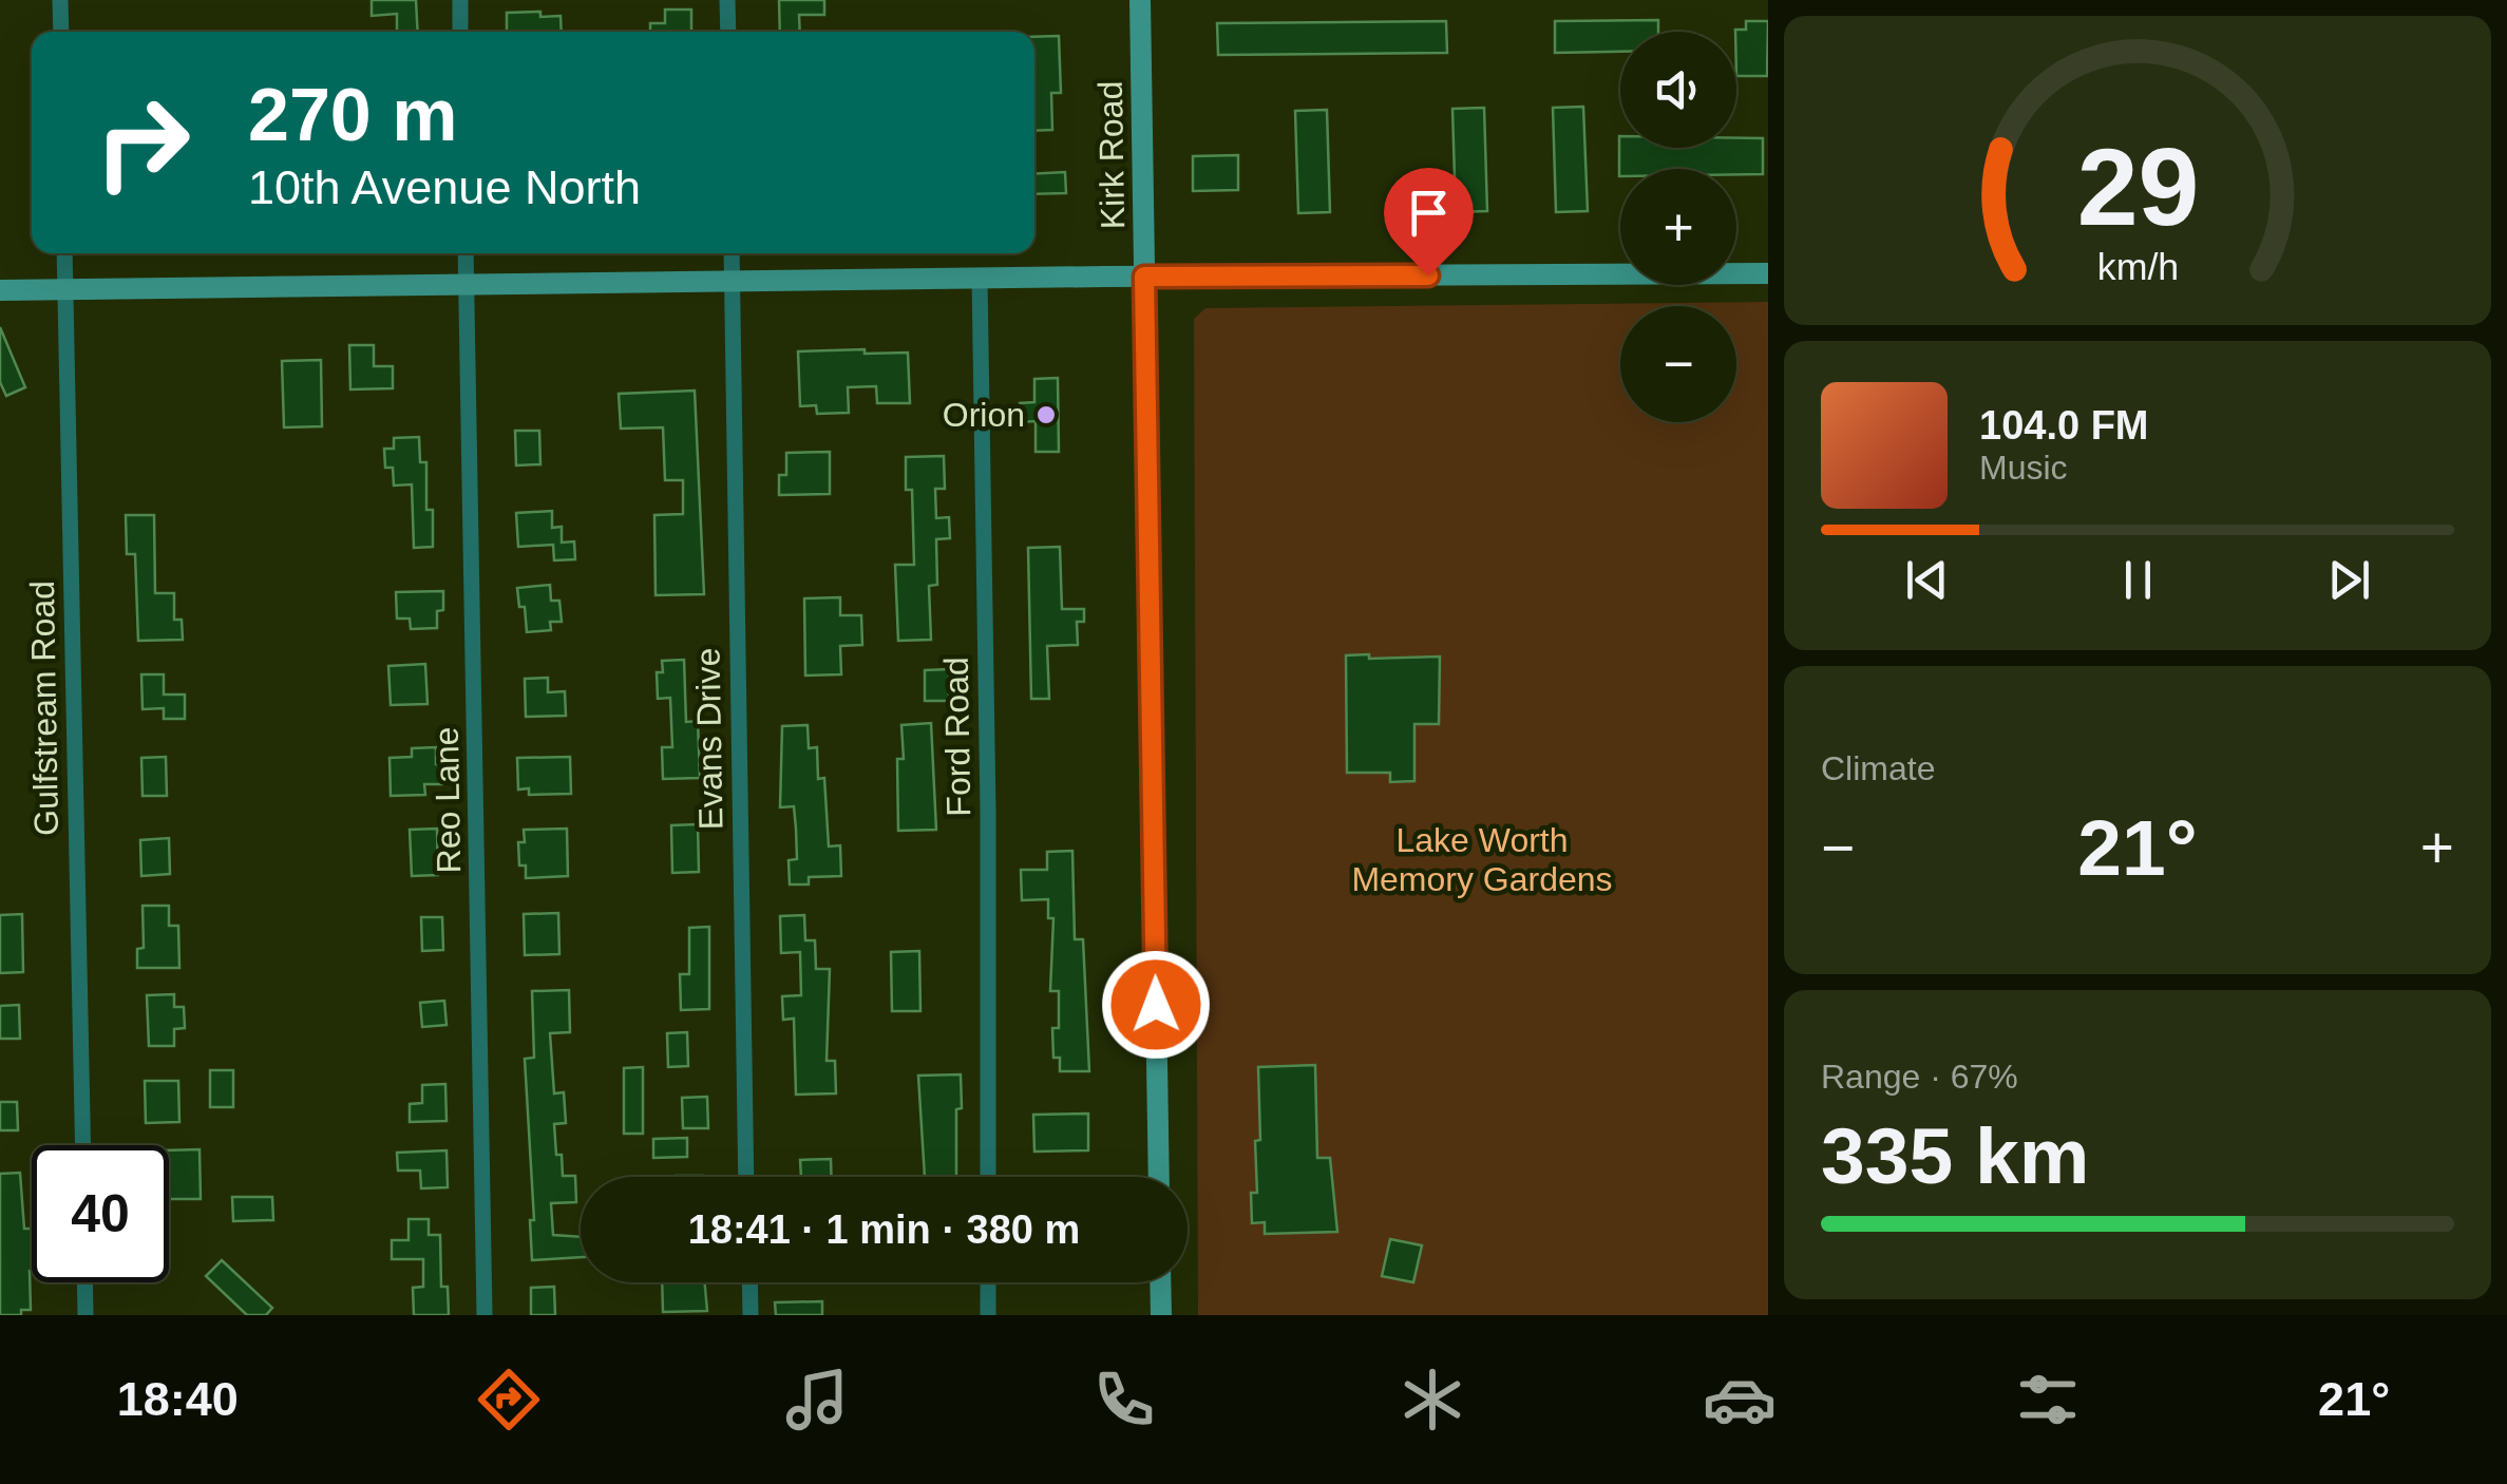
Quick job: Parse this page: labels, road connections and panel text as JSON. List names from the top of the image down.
{
  "streets": {
    "street": [
      "Kirk Road",
      "Gulfstream Road",
      "Ford Road",
      "Evans Drive",
      "Reo Lane"
    ]
  },
  "parks": ["Lake Worth Memory Gardens"],
  "places": ["Orion"],
  "page": {
    "map_buttons": ["+", "−"],
    "turn": ["270 m", "10th Avenue North"],
    "song": ["104.0 FM", "Music"],
    "tile": [
      "Climate",
      ["Range · 67%", "335 km"]
    ],
    "heat": ["−", "21°", "+"],
    "limit": "40",
    "trip": "18:41 · 1 min · 380 m",
    "tabs": ["18:40", "21°"],
    "gauge": ["29", "km/h"]
  }
}
